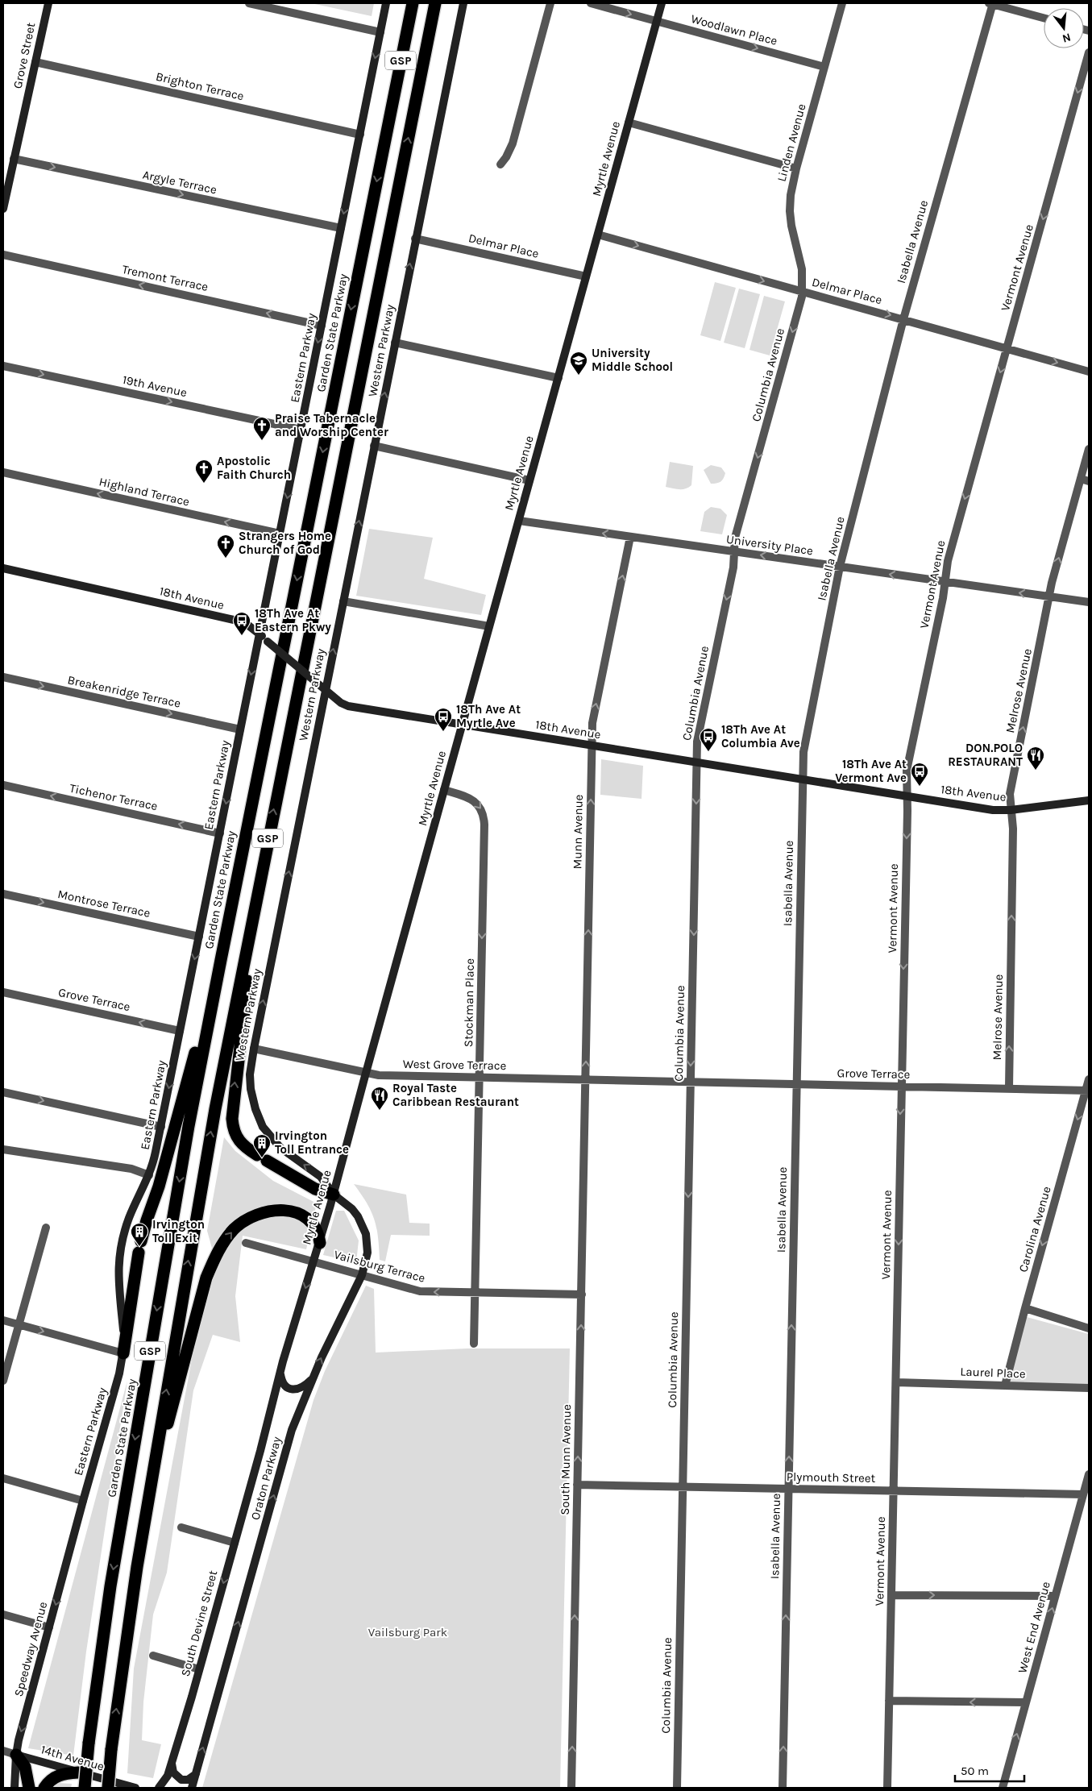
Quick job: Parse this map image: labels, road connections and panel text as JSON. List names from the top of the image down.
{
  "streets": {
    "highway": ["GSP", "Garden State Parkway"],
    "main road": [
      "Grove Street",
      "Myrtle Avenue",
      "Western Parkway",
      "Eastern Parkway",
      "18th Avenue",
      "Oraton Parkway",
      "South Devine Street",
      "Speedway Avenue",
      "14th Avenue"
    ],
    "street": [
      "Woodlawn Place",
      "Brighton Terrace",
      "Linden Avenue",
      "Argyle Terrace",
      "Isabella Avenue",
      "Delmar Place",
      "Vermont Avenue",
      "Tremont Terrace",
      "Columbia Avenue",
      "19th Avenue",
      "Highland Terrace",
      "University Place",
      "Melrose Avenue",
      "Breakenridge Terrace",
      "Tichenor Terrace",
      "Munn Avenue",
      "Montrose Terrace",
      "Grove Terrace",
      "Stockman Place",
      "West Grove Terrace",
      "Carolina Avenue",
      "Vailsburg Terrace",
      "Laurel Place",
      "South Munn Avenue",
      "Plymouth Street",
      "West End Avenue"
    ]
  },
  "crossings": [
    ["Woodlawn Place", "Linden Avenue"],
    ["Woodlawn Place", "Myrtle Avenue"],
    ["Grove Street", "Brighton Terrace"],
    ["Grove Street", "Argyle Terrace"],
    ["Brighton Terrace", "Eastern Parkway"],
    ["Linden Avenue", "Delmar Place"],
    ["Linden Avenue", "Columbia Avenue"],
    ["Myrtle Avenue", "Delmar Place"],
    ["Myrtle Avenue", "Western Parkway"],
    ["Myrtle Avenue", "University Place"],
    ["Myrtle Avenue", "18th Avenue"],
    ["Myrtle Avenue", "Stockman Place"],
    ["Myrtle Avenue", "West Grove Terrace"],
    ["Myrtle Avenue", "Vailsburg Terrace"],
    ["Myrtle Avenue", "Oraton Parkway"],
    ["Myrtle Avenue", "South Devine Street"],
    ["Argyle Terrace", "Eastern Parkway"],
    ["Isabella Avenue", "Delmar Place"],
    ["Isabella Avenue", "University Place"],
    ["Isabella Avenue", "18th Avenue"],
    ["Isabella Avenue", "Grove Terrace"],
    ["Isabella Avenue", "Plymouth Street"],
    ["Delmar Place", "Vermont Avenue"],
    ["Delmar Place", "Western Parkway"],
    ["Delmar Place", "Columbia Avenue"],
    ["Vermont Avenue", "University Place"],
    ["Vermont Avenue", "18th Avenue"],
    ["Vermont Avenue", "Grove Terrace"],
    ["Vermont Avenue", "Laurel Place"],
    ["Vermont Avenue", "Plymouth Street"],
    ["Tremont Terrace", "Eastern Parkway"],
    ["Western Parkway", "18th Avenue"],
    ["Western Parkway", "West Grove Terrace"],
    ["Western Parkway", "Oraton Parkway"],
    ["Eastern Parkway", "19th Avenue"],
    ["Eastern Parkway", "Highland Terrace"],
    ["Eastern Parkway", "18th Avenue"],
    ["Eastern Parkway", "Breakenridge Terrace"],
    ["Eastern Parkway", "Tichenor Terrace"],
    ["Eastern Parkway", "Montrose Terrace"],
    ["Eastern Parkway", "Grove Terrace"],
    ["Eastern Parkway", "Speedway Avenue"],
    ["Columbia Avenue", "University Place"],
    ["Columbia Avenue", "18th Avenue"],
    ["Columbia Avenue", "Grove Terrace"],
    ["Columbia Avenue", "Plymouth Street"],
    ["University Place", "Melrose Avenue"],
    ["University Place", "Munn Avenue"],
    ["18th Avenue", "Melrose Avenue"],
    ["18th Avenue", "Munn Avenue"],
    ["Melrose Avenue", "Grove Terrace"],
    ["Munn Avenue", "West Grove Terrace"],
    ["Munn Avenue", "South Munn Avenue"],
    ["Grove Terrace", "West Grove Terrace"],
    ["Grove Terrace", "Carolina Avenue"],
    ["Stockman Place", "West Grove Terrace"],
    ["Stockman Place", "Vailsburg Terrace"],
    ["Carolina Avenue", "Laurel Place"],
    ["Vailsburg Terrace", "South Munn Avenue"],
    ["Vailsburg Terrace", "Oraton Parkway"],
    ["South Munn Avenue", "Plymouth Street"],
    ["Plymouth Street", "West End Avenue"],
    ["Speedway Avenue", "14th Avenue"]
  ],
  "one_way": [
    "Woodlawn Place",
    "Argyle Terrace",
    "Isabella Avenue",
    "Delmar Place",
    "Vermont Avenue",
    "Tremont Terrace",
    "Western Parkway",
    "Eastern Parkway",
    "Columbia Avenue",
    "19th Avenue",
    "Highland Terrace",
    "University Place",
    "Melrose Avenue",
    "Breakenridge Terrace",
    "Tichenor Terrace",
    "Munn Avenue",
    "Montrose Terrace",
    "Stockman Place",
    "Carolina Avenue",
    "South Munn Avenue",
    "Oraton Parkway",
    "South Devine Street",
    "West End Avenue",
    "Speedway Avenue"
  ],
  "parks": ["Vailsburg Park"],
  "places": {
    "school or university": ["University Middle School"],
    "church": ["Praise Tabernacle and Worship Center", "Apostolic Faith Church", "Strangers Home Church of God"],
    "bus stop": [
      "18Th Ave At Eastern Pkwy",
      "18Th Ave At Myrtle Ave",
      "18Th Ave At Columbia Ave",
      "18Th Ave At Vermont Ave"
    ],
    "restaurant": ["DON.POLO RESTAURANT", "Royal Taste Caribbean Restaurant"],
    "building": ["Irvington Toll Entrance", "Irvington Toll Exit"]
  },
  "scale_bar": "50 m",
  "north": "bottom"
}
